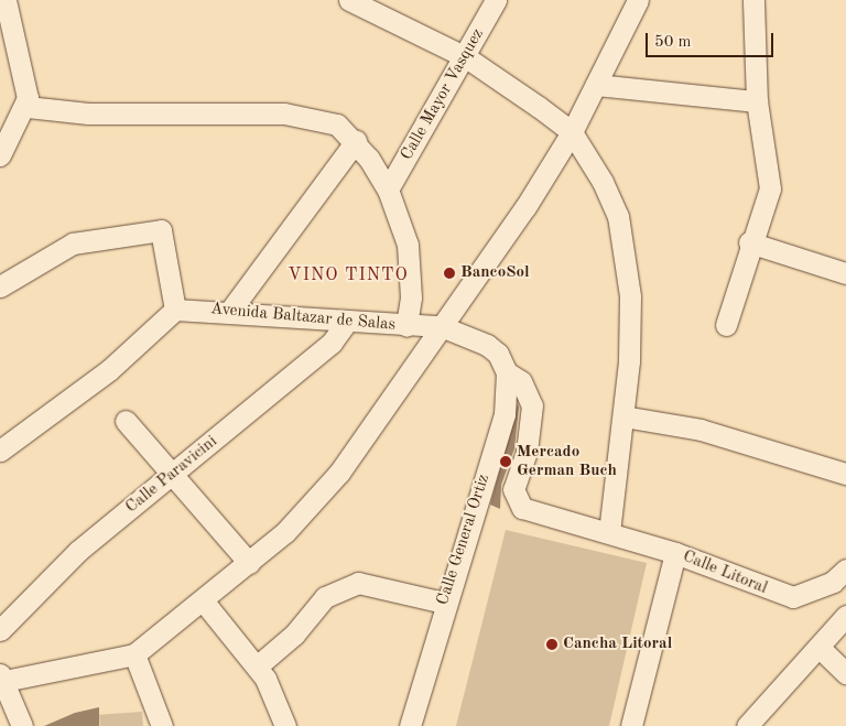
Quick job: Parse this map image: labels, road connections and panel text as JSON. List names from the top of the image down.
{
  "streets": {
    "street": [
      "Calle Mayor Vasquez",
      "Avenida Baltazar de Salas",
      "Calle Paravicini",
      "Calle General Ortiz",
      "Calle Litoral"
    ]
  },
  "crossings": [
    ["Calle Mayor Vasquez", "Avenida Baltazar de Salas"],
    ["Avenida Baltazar de Salas", "Calle Paravicini"]
  ],
  "districts": ["VINO TINTO"],
  "places": ["BancoSol", "Mercado German Buch", "Cancha Litoral"],
  "scale_bar": "50 m"
}
